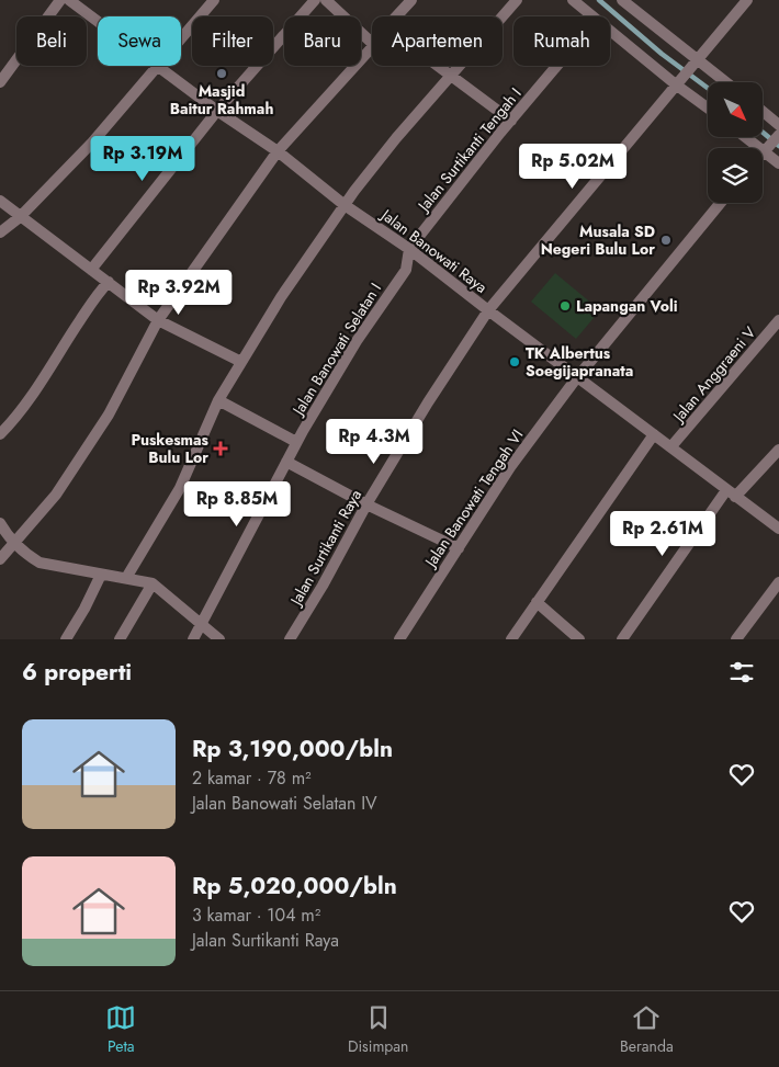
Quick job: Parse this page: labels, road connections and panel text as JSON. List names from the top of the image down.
{
  "streets": {
    "street": [
      "Jalan Surtikanti Tengah I",
      "Jalan Banowati Raya",
      "Jalan Banowati Selatan I",
      "Jalan Anggraeni V",
      "Jalan Banowati Tengah VI",
      "Jalan Surtikanti Raya"
    ]
  },
  "crossings": [
    ["Jalan Surtikanti Tengah I", "Jalan Banowati Raya"],
    ["Jalan Surtikanti Tengah I", "Jalan Banowati Selatan I"],
    ["Jalan Banowati Raya", "Jalan Banowati Selatan I"],
    ["Jalan Banowati Raya", "Jalan Anggraeni V"],
    ["Jalan Banowati Raya", "Jalan Banowati Tengah VI"],
    ["Jalan Banowati Raya", "Jalan Surtikanti Raya"]
  ],
  "places": {
    "other": [
      "Masjid Baitur Rahmah",
      "Musala SD Negeri Bulu Lor",
      "Lapangan Voli",
      "TK Albertus Soegijapranata"
    ],
    "health": ["Puskesmas Bulu Lor"]
  },
  "north": "bottom right",
  "page": {
    "chip": [
      "Beli",
      "Sewa",
      "Filter",
      "Baru",
      "Apartemen",
      "Rumah"
    ],
    "price": [
      "Rp 3.19M",
      "Rp 5.02M",
      "Rp 3.92M",
      "Rp 4.3M",
      "Rp 8.85M",
      "Rp 2.61M"
    ],
    "heading": "6 properti",
    "list": [
      {
        "name": "Rp 3,190,000/bln",
        "note": "2 kamar · 78 m² · Jalan Banowati Selatan IV"
      },
      {
        "name": "Rp 5,020,000/bln",
        "note": "3 kamar · 104 m² · Jalan Surtikanti Raya"
      }
    ],
    "tabs": ["Peta", "Disimpan", "Beranda"]
  }
}
